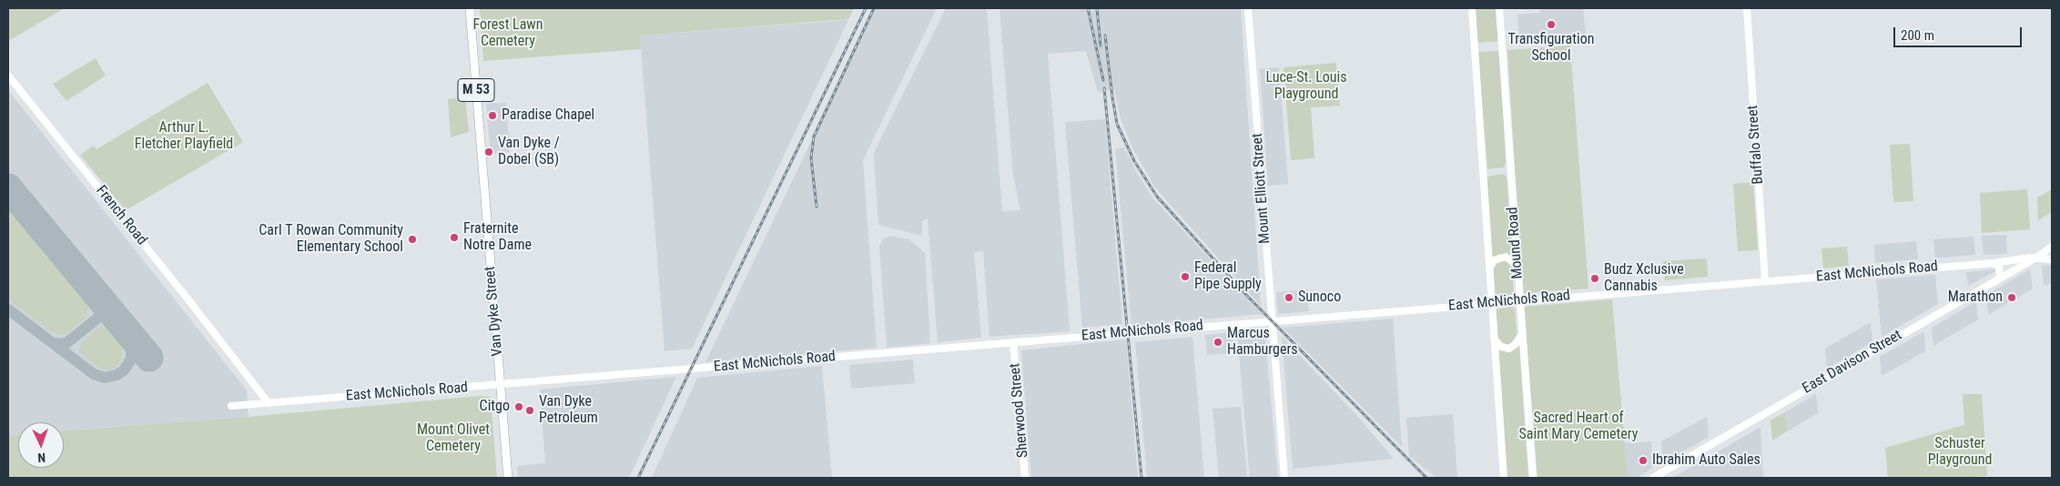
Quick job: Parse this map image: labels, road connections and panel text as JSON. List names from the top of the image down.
{
  "streets": {
    "main road": [
      "M 53",
      "Buffalo Street",
      "Mount Elliott Street",
      "French Road",
      "Mound Road",
      "East McNichols Road",
      "Van Dyke Street",
      "East Davison Street",
      "Sherwood Street"
    ]
  },
  "crossings": [
    ["Buffalo Street", "East McNichols Road"],
    ["Mount Elliott Street", "East McNichols Road"],
    ["French Road", "East McNichols Road"],
    ["Mound Road", "East McNichols Road"],
    ["East McNichols Road", "Van Dyke Street"],
    ["East McNichols Road", "East Davison Street"],
    ["East McNichols Road", "Sherwood Street"]
  ],
  "parks": [
    "Forest Lawn Cemetery",
    "Luce-St. Louis Playground",
    "Arthur L. Fletcher Playfield",
    "Sacred Heart of Saint Mary Cemetery",
    "Mount Olivet Cemetery",
    "Schuster Playground"
  ],
  "places": [
    "Transfiguration School",
    "Paradise Chapel",
    "Van Dyke / Dobel (SB)",
    "Fraternite Notre Dame",
    "Carl T Rowan Community Elementary School",
    "Federal Pipe Supply",
    "Budz Xclusive Cannabis",
    "Sunoco",
    "Marathon",
    "Marcus Hamburgers",
    "Citgo",
    "Van Dyke Petroleum",
    "Ibrahim Auto Sales"
  ],
  "scale_bar": "200 m",
  "north": "bottom"
}
